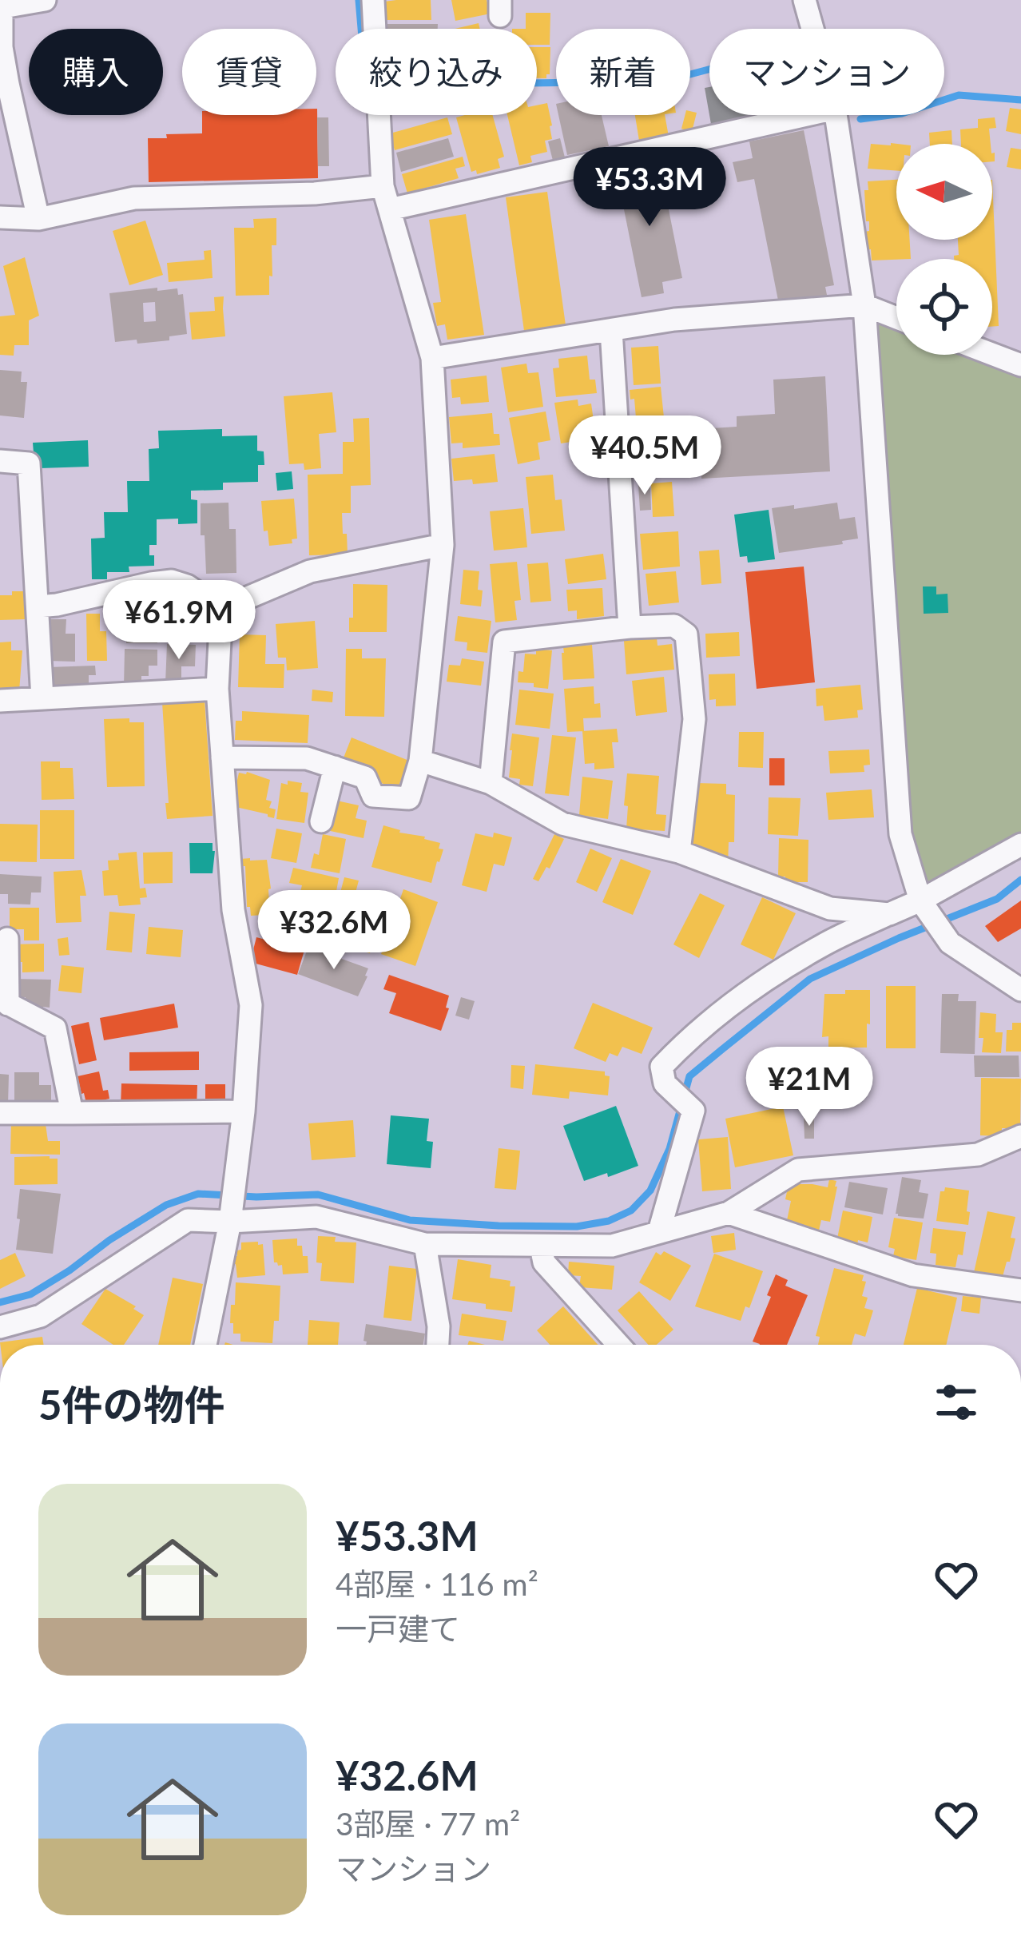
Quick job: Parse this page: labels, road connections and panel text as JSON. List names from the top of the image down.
{
  "north": "left",
  "page": {
    "chip": [
      "購入",
      "賃貸",
      "絞り込み",
      "新着",
      "マンション"
    ],
    "price": [
      "¥53.3M",
      "¥40.5M",
      "¥61.9M",
      "¥32.6M",
      "¥21M"
    ],
    "heading": "5件の物件",
    "list": [
      {
        "name": "¥53.3M",
        "note": "4部屋 · 116 m² · 一戸建て"
      },
      {
        "name": "¥32.6M",
        "note": "3部屋 · 77 m² · マンション"
      }
    ]
  }
}
